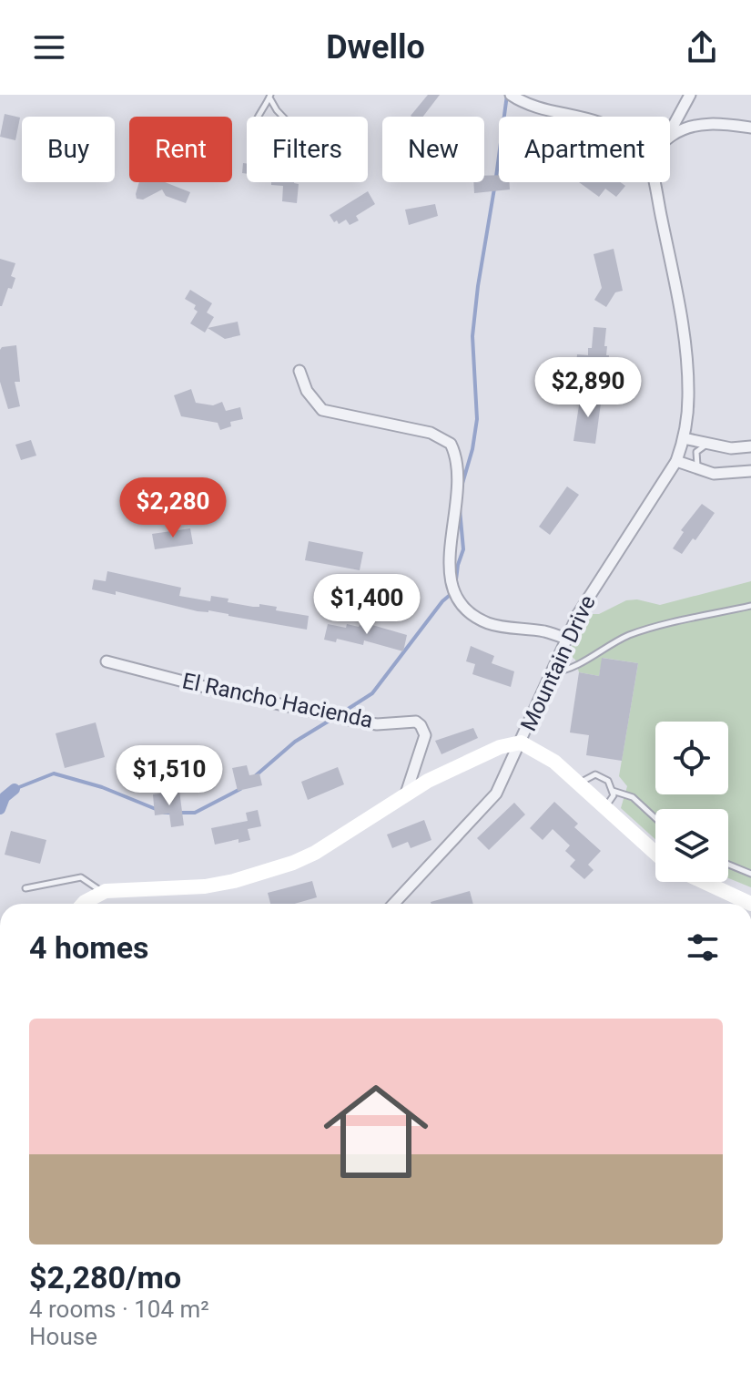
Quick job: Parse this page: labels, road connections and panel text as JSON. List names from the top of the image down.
{
  "streets": {
    "main road": ["Mountain Drive"],
    "street": ["El Rancho Hacienda"]
  },
  "crossings": [
    ["Mountain Drive", "El Rancho Hacienda"]
  ],
  "page": {
    "header": "Dwello",
    "chip": [
      "Buy",
      "Rent",
      "Filters",
      "New",
      "Apartment"
    ],
    "price": [
      "$2,890",
      "$2,280",
      "$1,400",
      "$1,510"
    ],
    "heading": "4 homes",
    "list": [
      {
        "name": "$2,280/mo",
        "note": "4 rooms · 104 m² · House"
      }
    ]
  }
}
